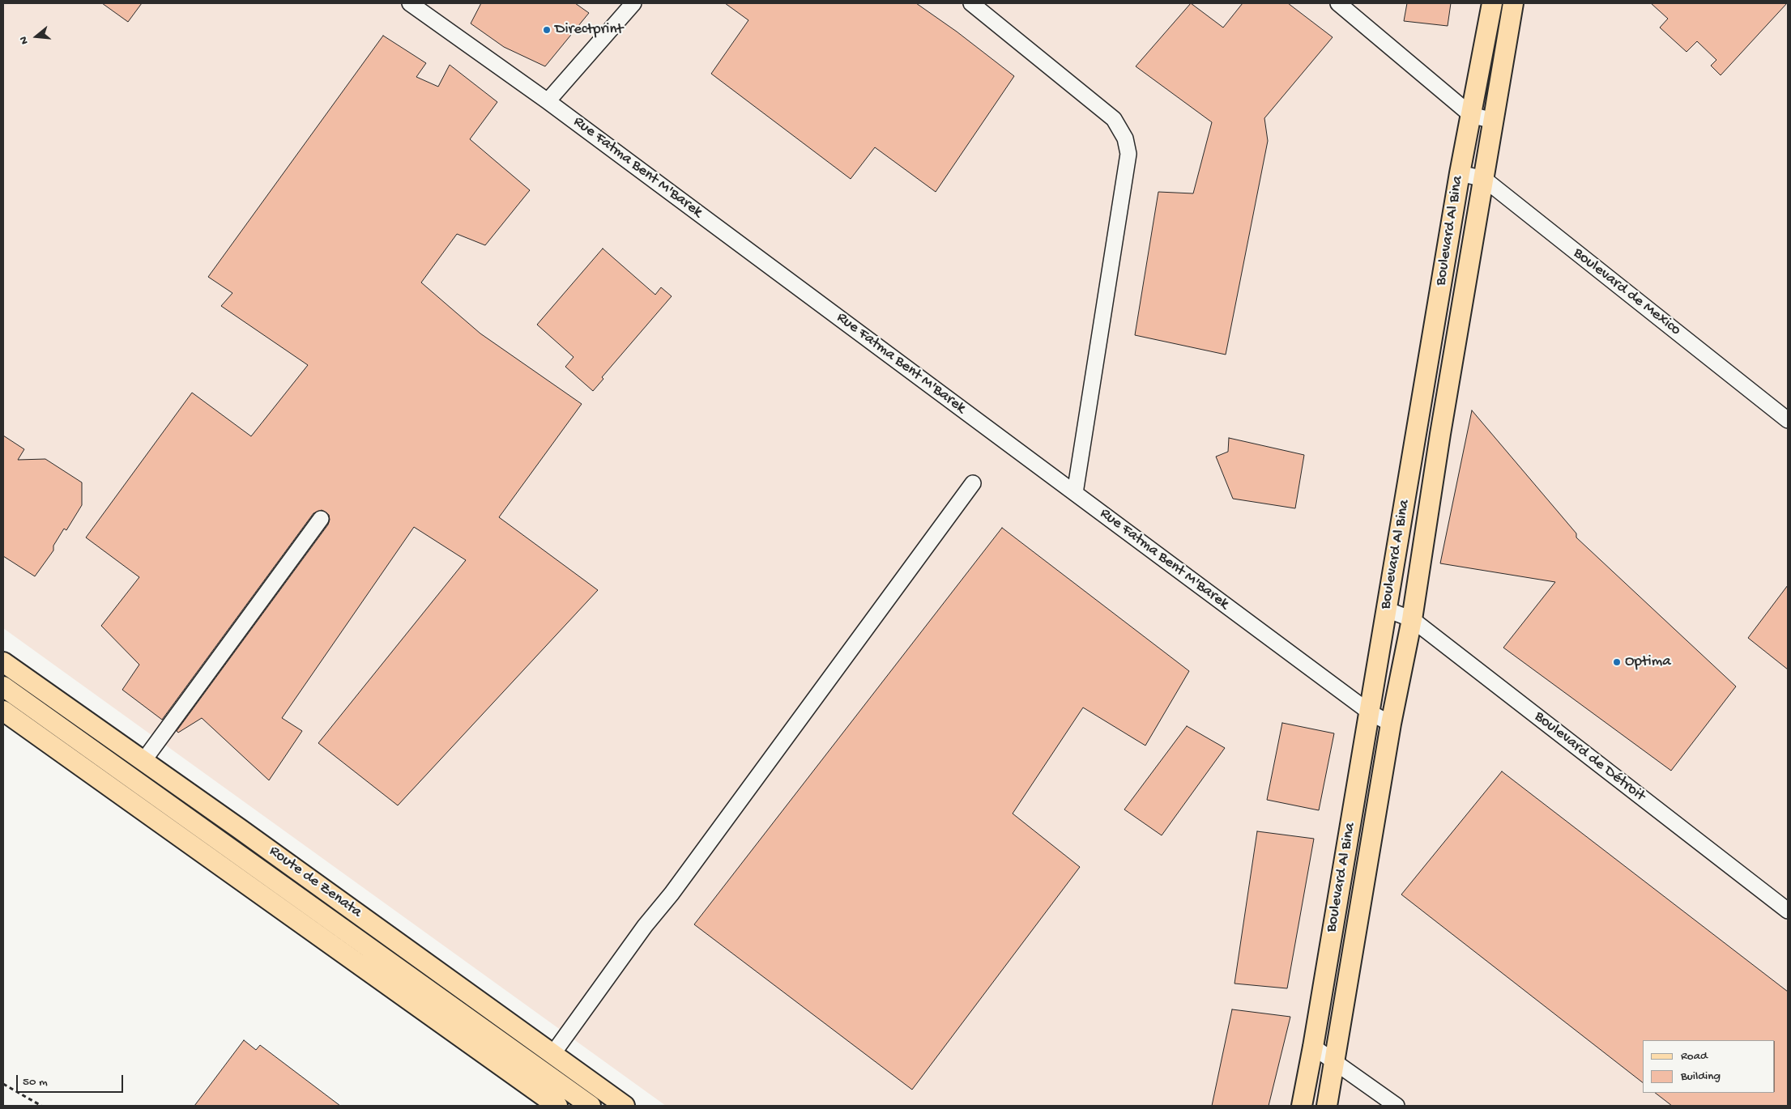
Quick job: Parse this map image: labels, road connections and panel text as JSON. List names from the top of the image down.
{
  "streets": {
    "main road": ["Boulevard Al Bina", "Route de Zenata"],
    "lane": ["Rue Fatma Bent M'Barek", "Boulevard de Mexico", "Boulevard de Détroit"]
  },
  "crossings": [
    ["Rue Fatma Bent M'Barek", "Boulevard Al Bina"],
    ["Boulevard Al Bina", "Boulevard de Mexico"],
    ["Boulevard Al Bina", "Boulevard de Détroit"]
  ],
  "places": ["Directprint", "Optima"],
  "legend": ["Road", "Building"],
  "scale_bar": "50 m",
  "north": "left"
}
